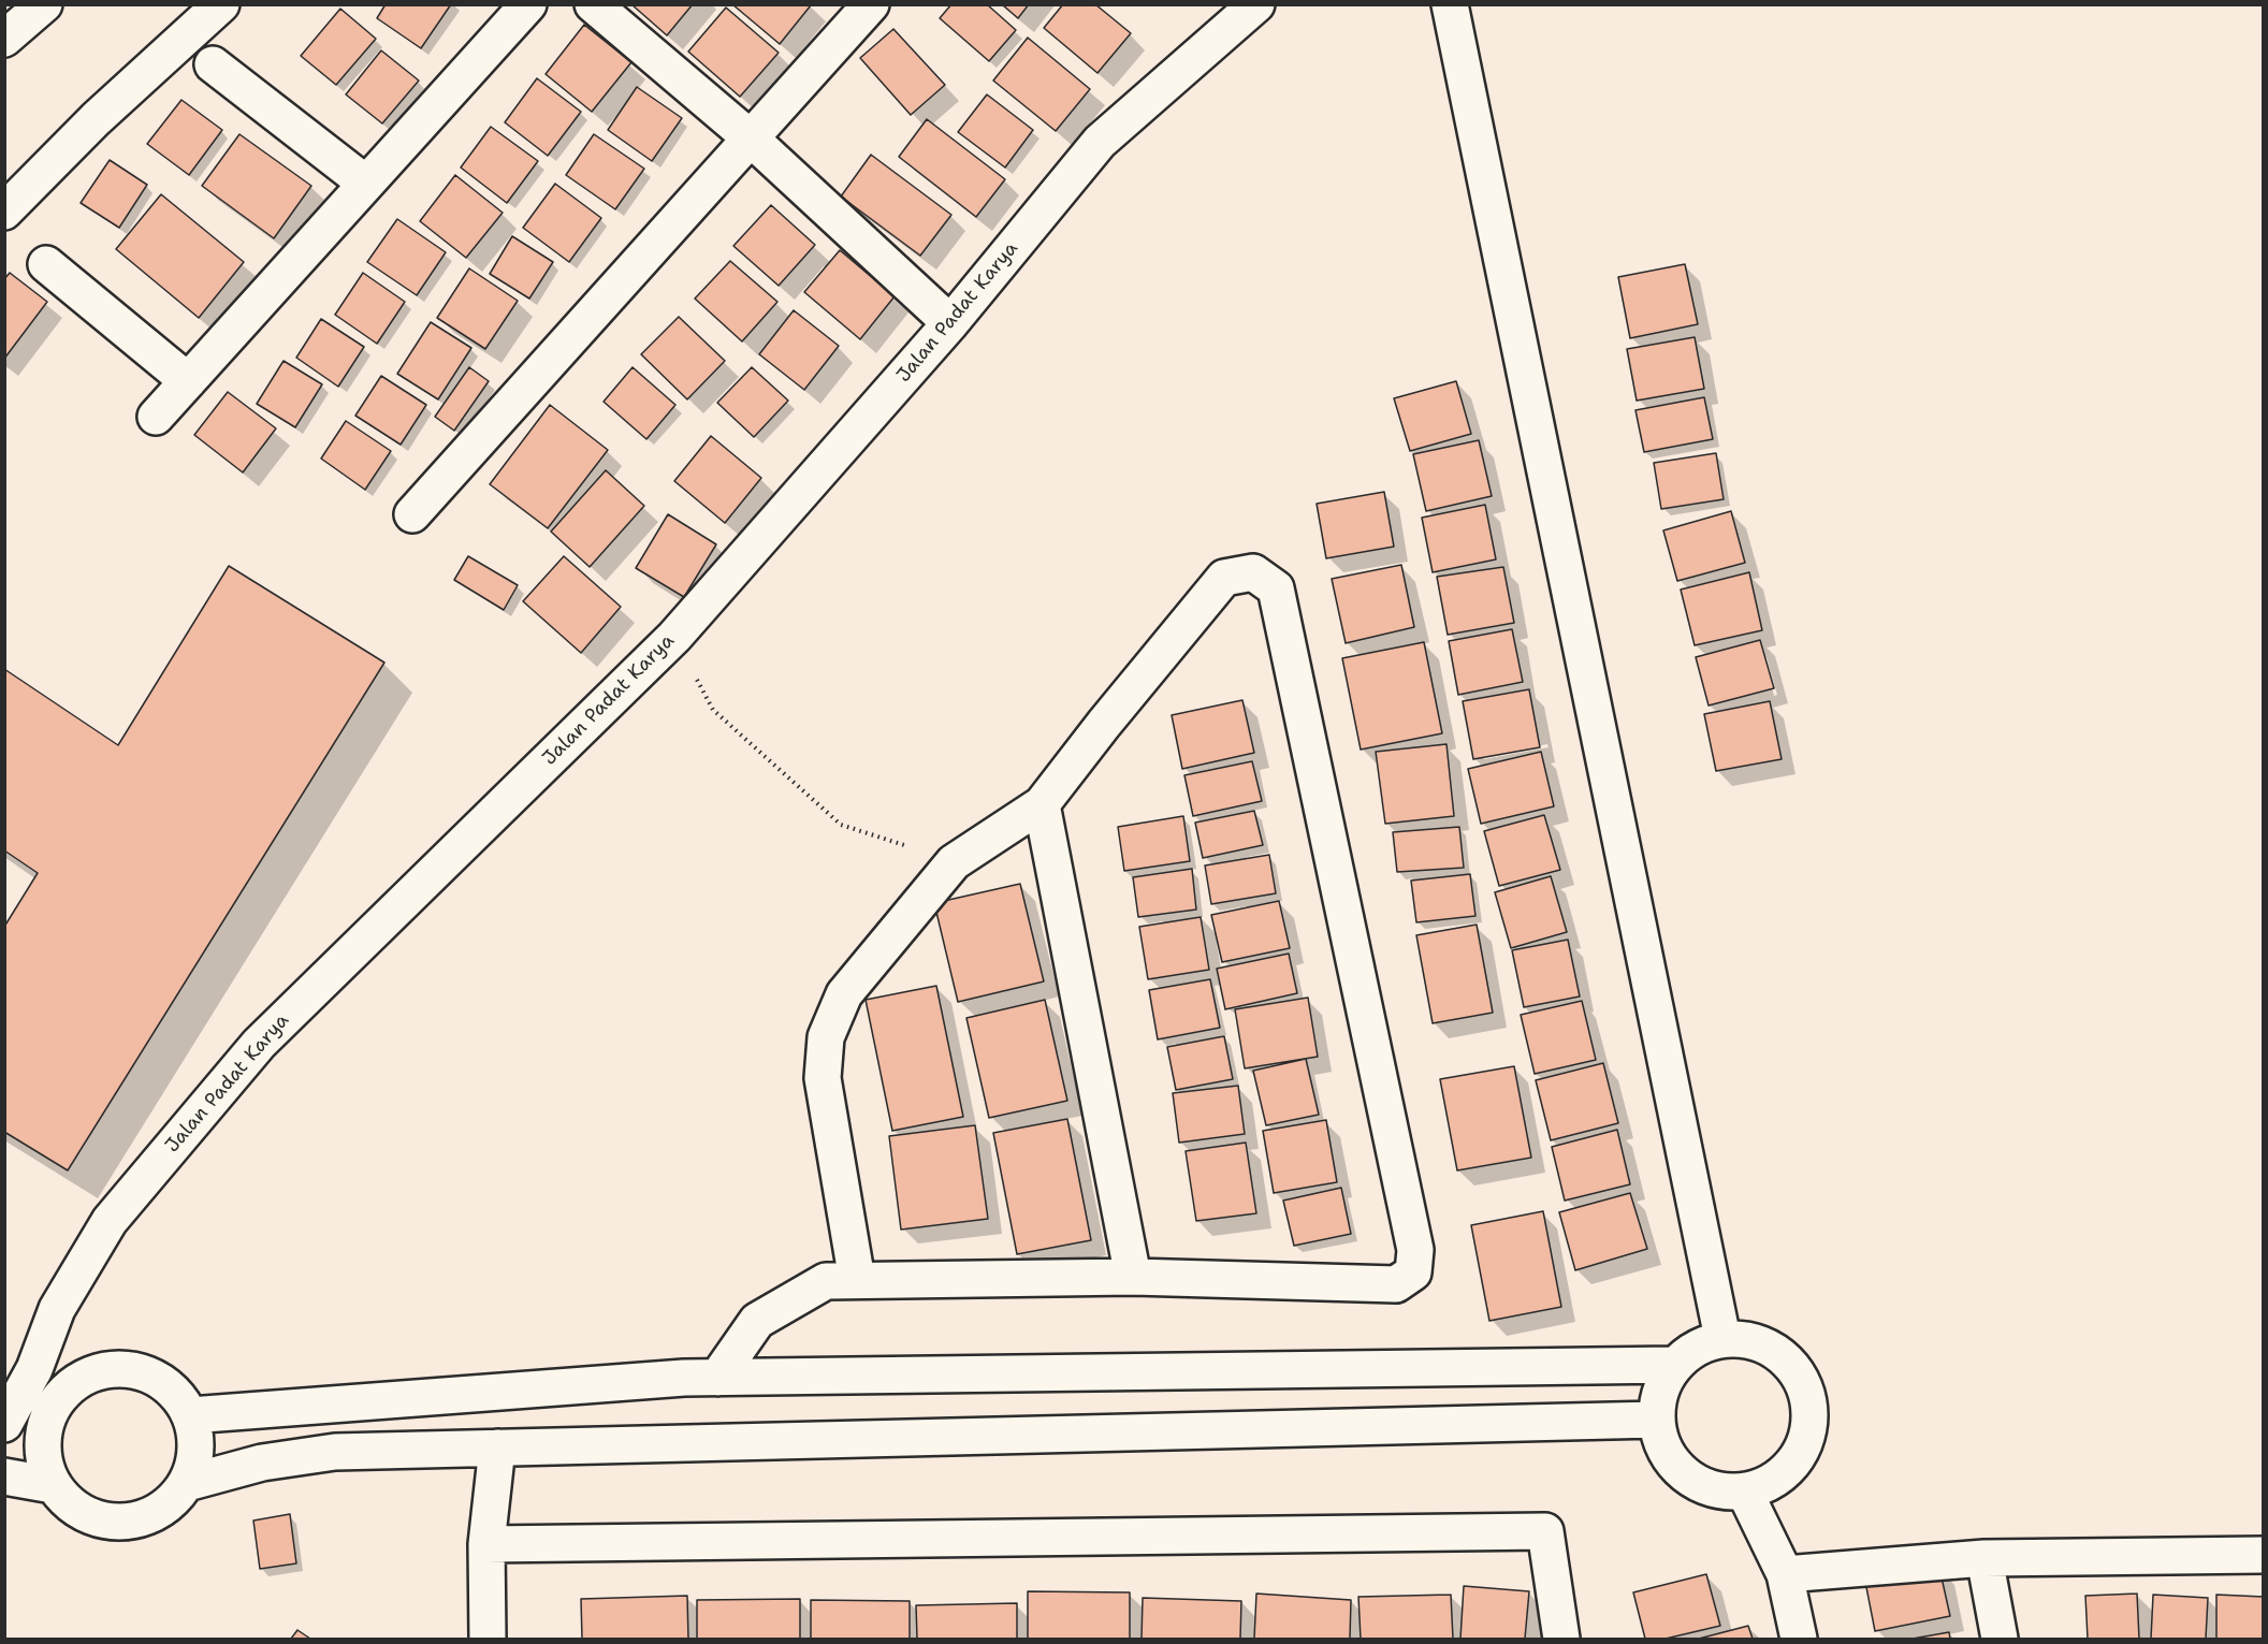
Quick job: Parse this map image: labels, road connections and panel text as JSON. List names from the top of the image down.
{
  "streets": {
    "street": ["Jalan Padat Karya"]
  }
}
